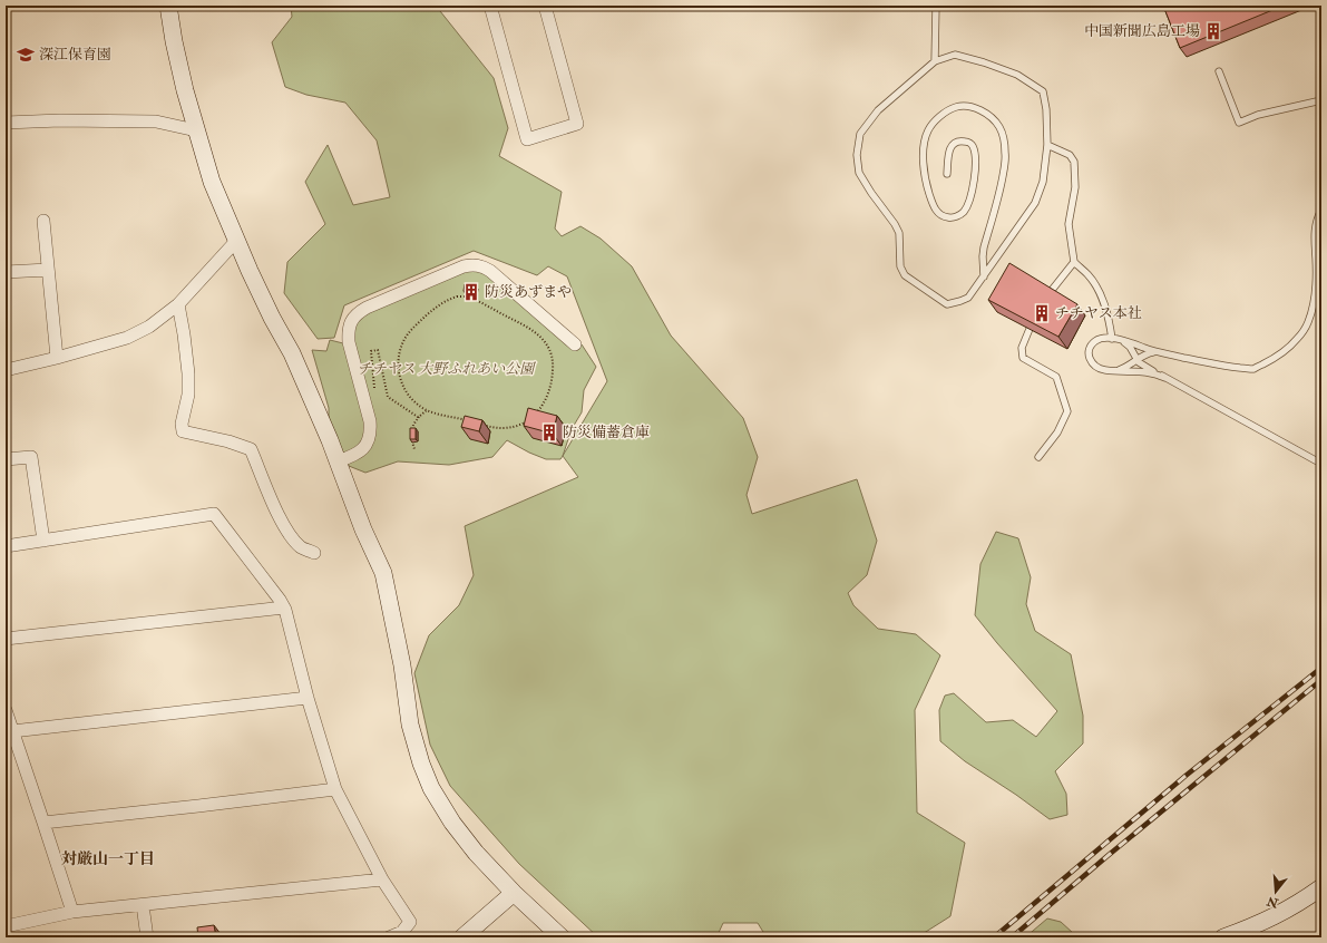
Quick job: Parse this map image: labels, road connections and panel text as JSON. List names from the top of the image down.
{
  "districts": ["対厳山一丁目"],
  "parks": ["チチヤス 大野ふれあい公園"],
  "places": {
    "building": [
      "中国新聞広島工場",
      "防災あずまや",
      "チチヤス本社",
      "防災備蓄倉庫"
    ],
    "school or university": ["深江保育園"]
  },
  "north": "bottom"
}
